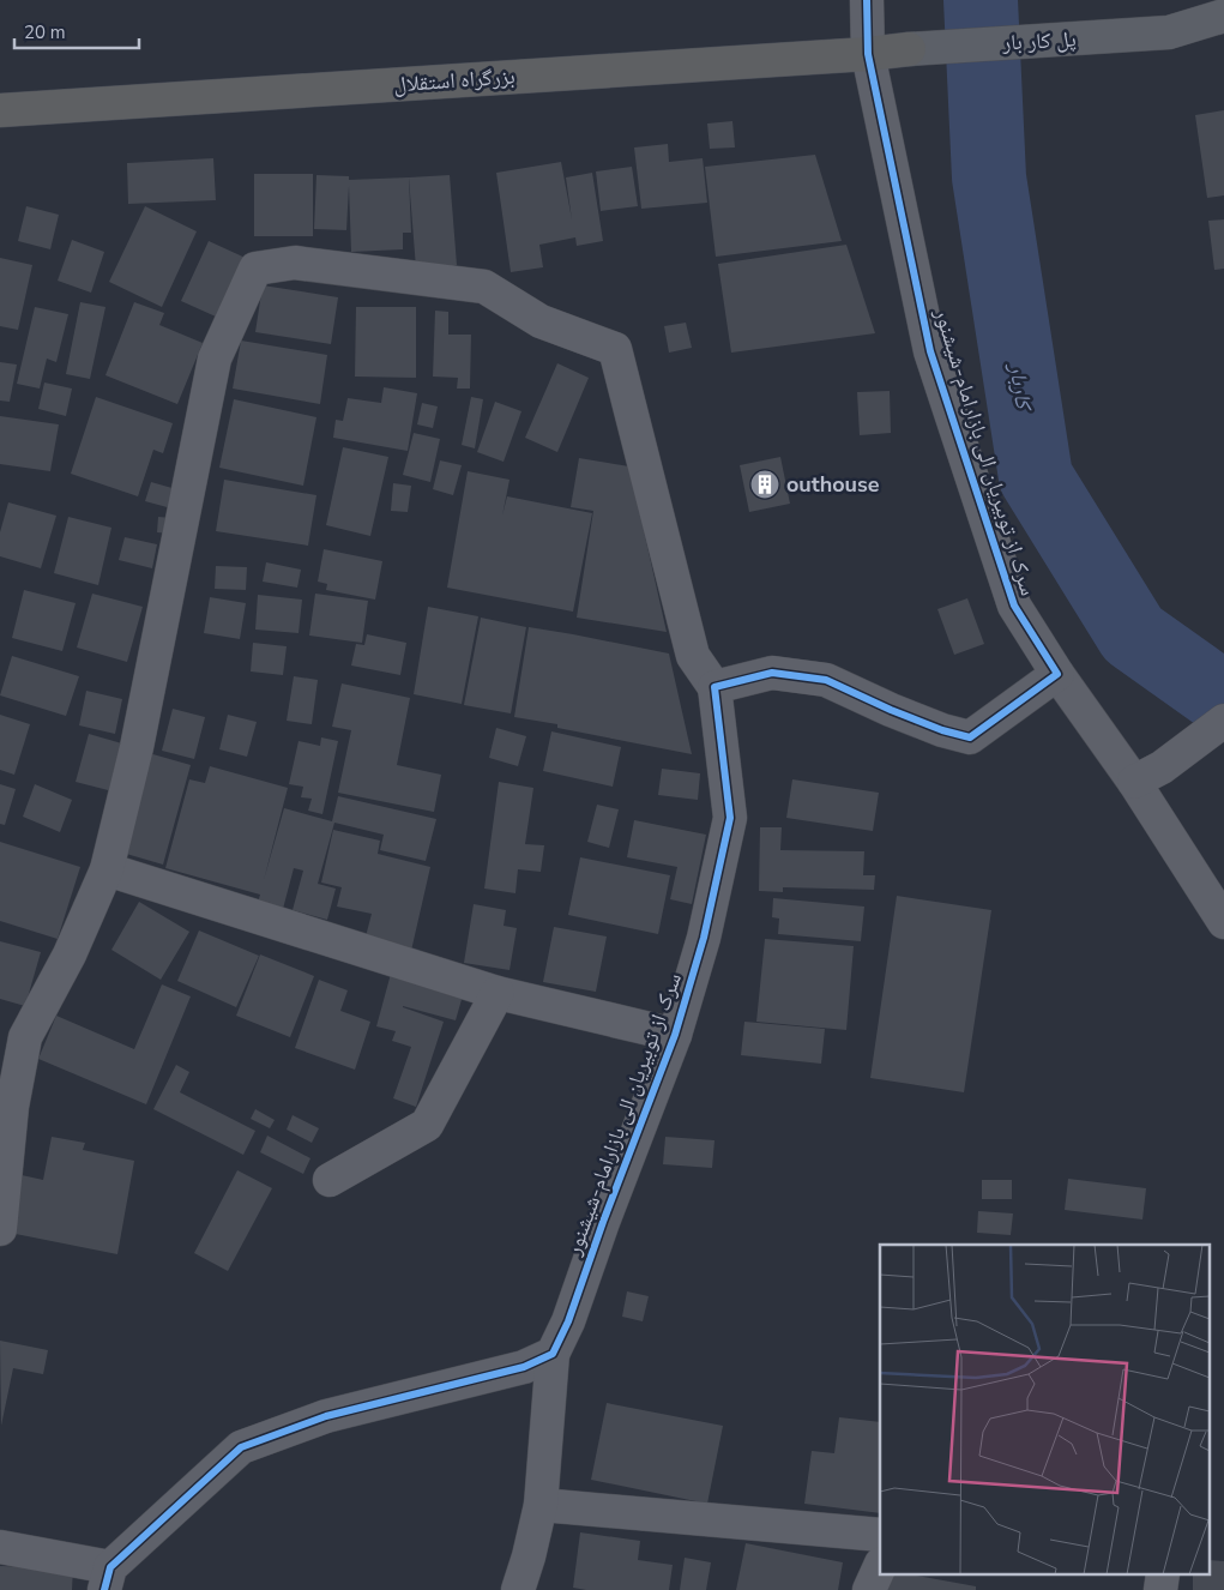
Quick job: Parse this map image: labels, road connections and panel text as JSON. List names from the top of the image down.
{
  "streets": {
    "highway": ["بزرگراه استقلال"],
    "main road": ["پل کار بار"],
    "street": ["سرک از توبیریان الی بازارامام-شیشنور"]
  },
  "crossings": [
    ["پل کار بار", "بزرگراه استقلال"],
    ["بزرگراه استقلال", "سرک از توبیریان الی بازارامام-شیشنور"]
  ],
  "water": ["کاربار"],
  "places": {
    "building": ["outhouse"]
  },
  "scale_bar": "20 m"
}
